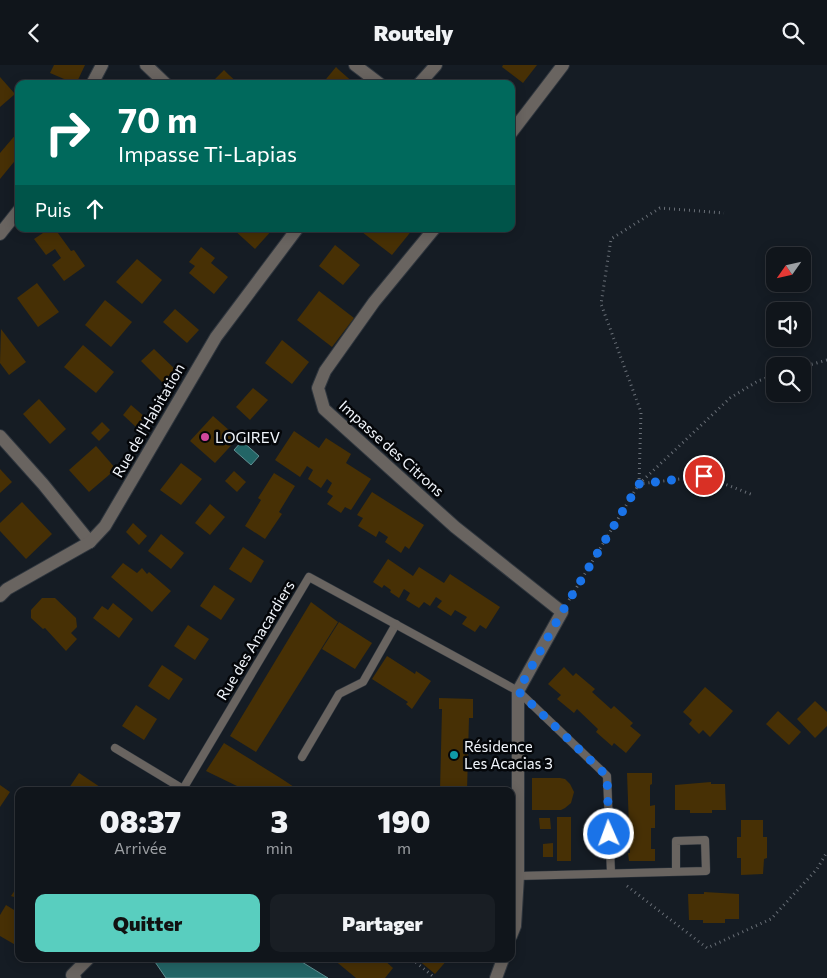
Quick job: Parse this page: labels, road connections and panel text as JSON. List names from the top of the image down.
{
  "streets": {
    "street": ["Rue de l'Habitation", "Impasse des Citrons"],
    "lane": ["Rue des Anacardiers"]
  },
  "places": ["LOGIREV", "Résidence Les Acacias 3"],
  "north": "bottom left",
  "page": {
    "header": "Routely",
    "turn": ["70 m", "Impasse Ti-Lapias"],
    "then": "Puis",
    "eta": [
      "08:37",
      "Arrivée",
      "3",
      "min",
      "190",
      "m"
    ],
    "buttons": ["Quitter", "Partager"]
  }
}
